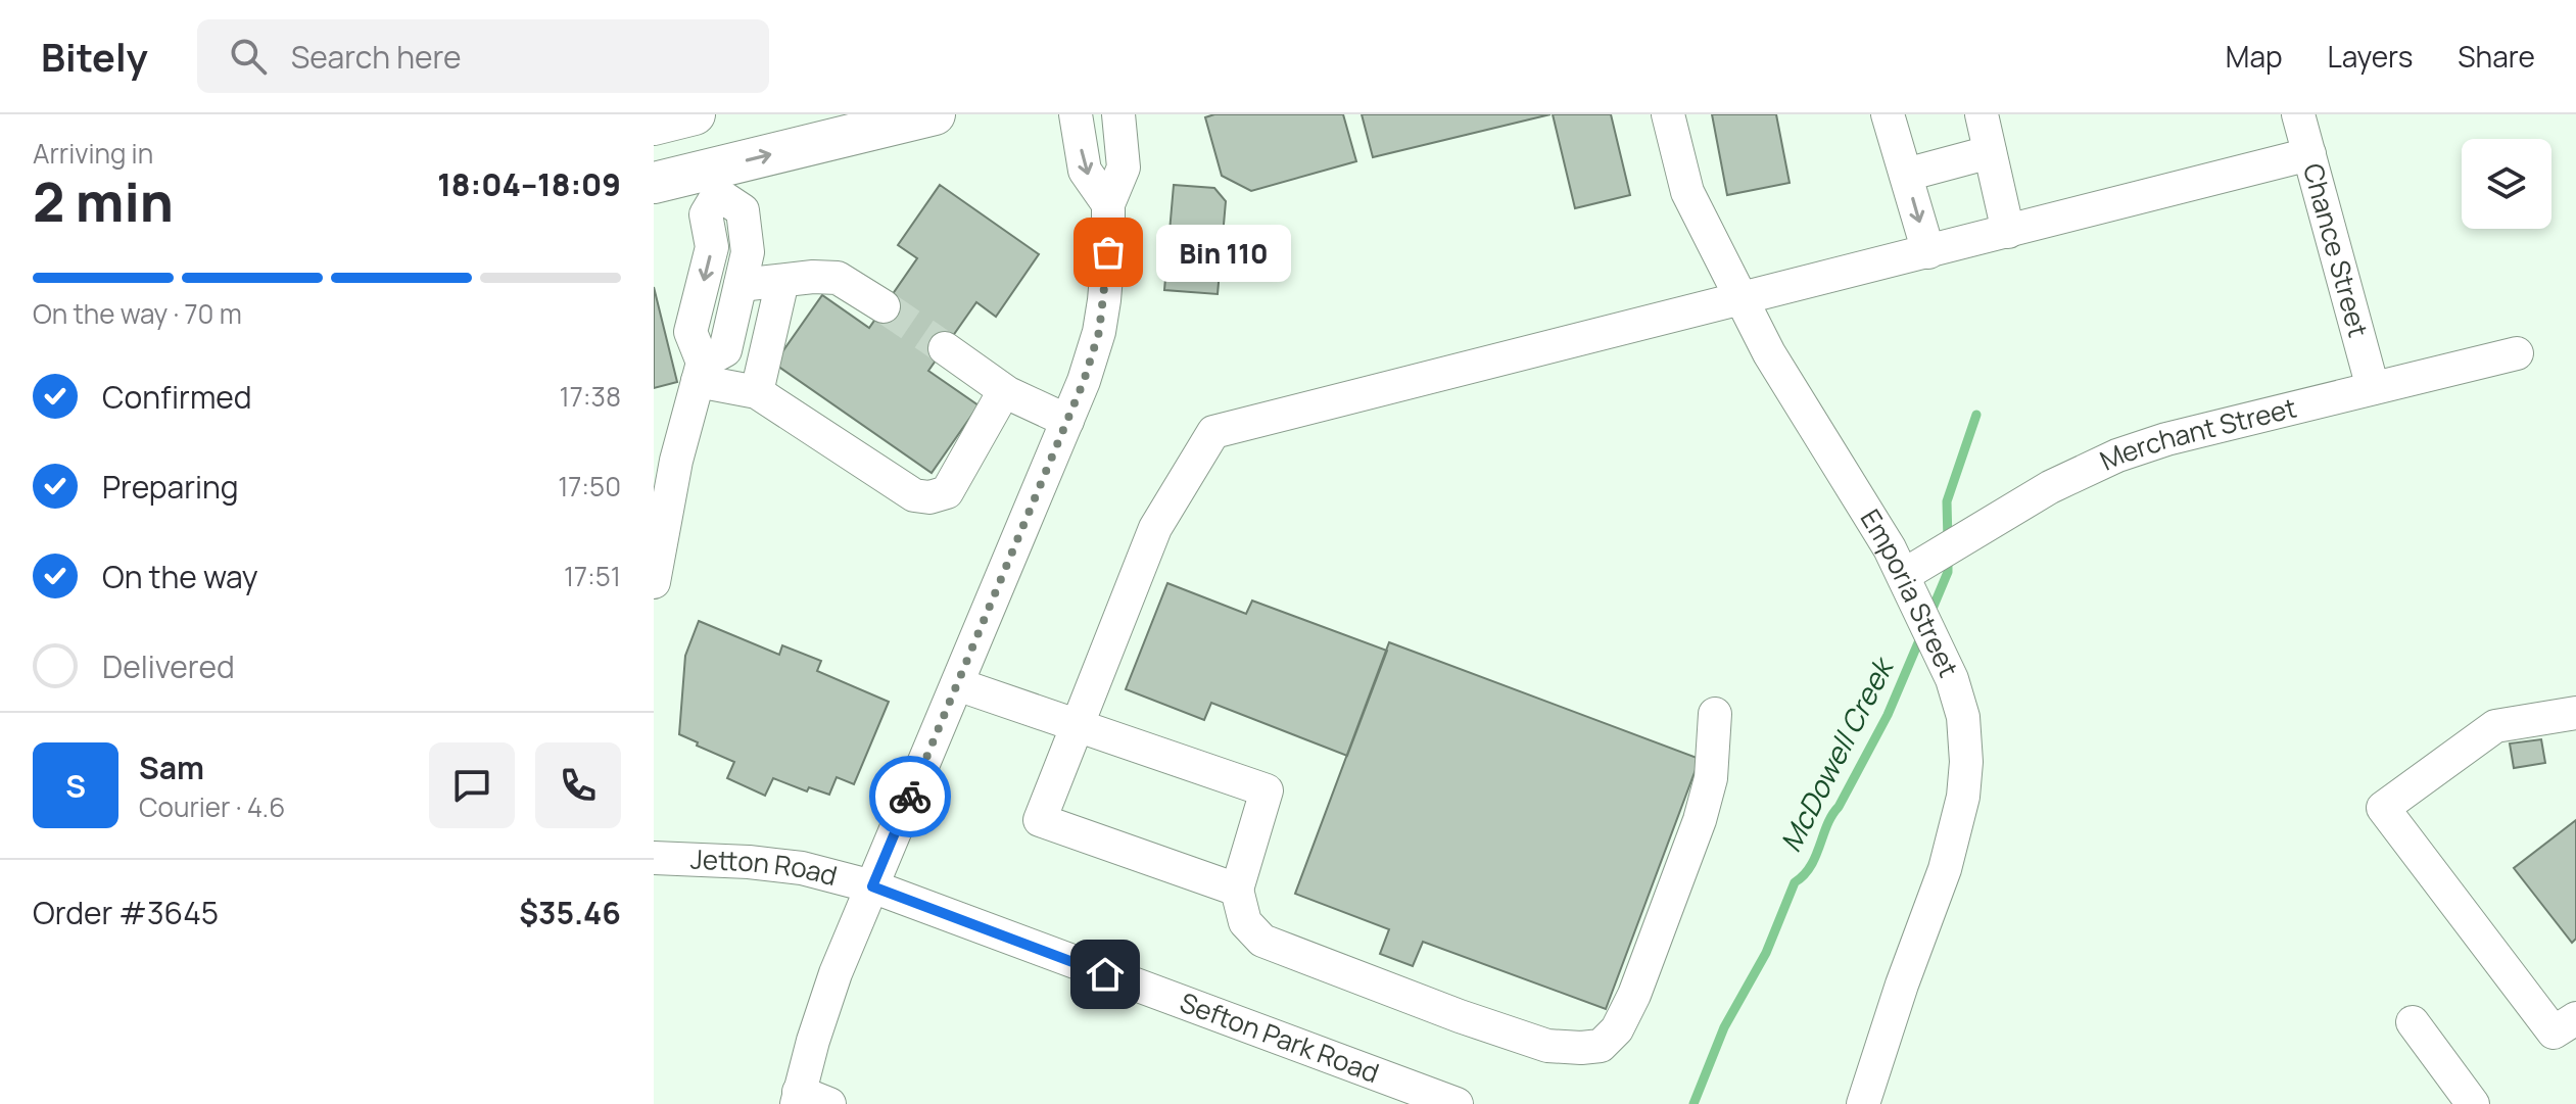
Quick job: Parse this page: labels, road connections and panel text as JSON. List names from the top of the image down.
{
  "streets": {
    "street": [
      "Chance Street",
      "Merchant Street",
      "Emporia Street",
      "Jetton Road",
      "Sefton Park Road"
    ]
  },
  "crossings": [
    ["Chance Street", "Merchant Street"],
    ["Merchant Street", "Emporia Street"],
    ["Jetton Road", "Sefton Park Road"]
  ],
  "water": ["McDowell Creek"],
  "places": ["Bin 110"],
  "page": {
    "header": "Bitely",
    "search": "Search here",
    "nav": ["Map", "Layers", "Share"],
    "heading": ["2 min", "Arriving in", "18:04–18:09"],
    "panel": [
      "Sam",
      "Courier · 4.6",
      "Order #3645",
      "$35.46"
    ],
    "bubble": "Bin 110",
    "bar": "On the way · 70 m",
    "list": [
      ["Confirmed", "17:38"],
      ["Preparing", "17:50"],
      ["On the way", "17:51"],
      "Delivered"
    ],
    "round": "S"
  }
}
